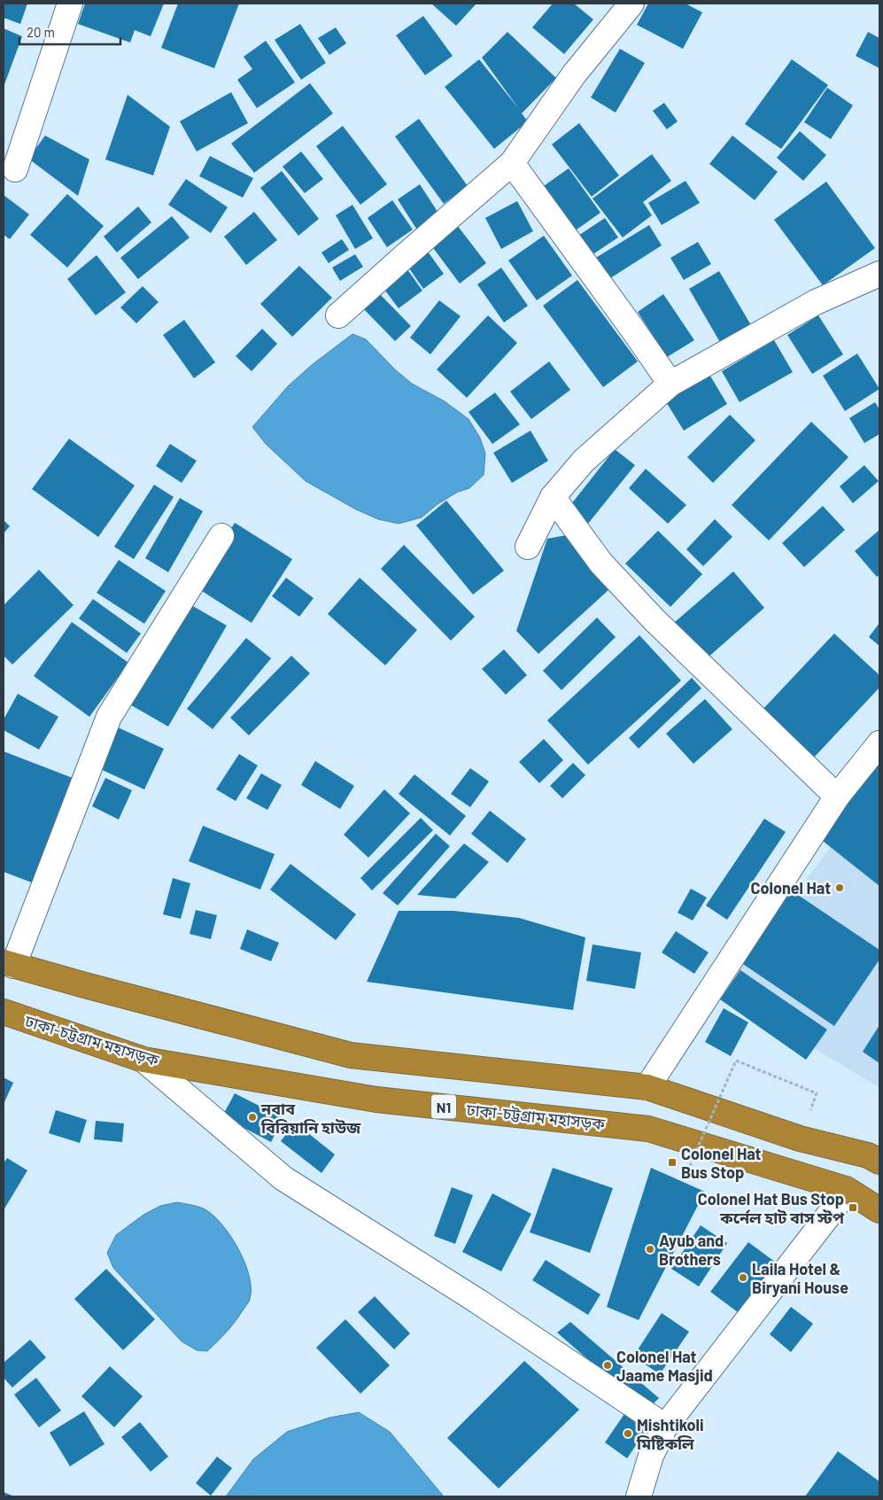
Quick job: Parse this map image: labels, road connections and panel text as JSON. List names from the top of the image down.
{
  "streets": {
    "highway": ["ঢাকা-চট্টগ্রাম মহাসড়ক", "N1"]
  },
  "places": {
    "other": [
      "Colonel Hat",
      "নবাব বিরিয়ানি হাউজ",
      "Ayub and Brothers",
      "Laila Hotel & Biryani House",
      "Colonel Hat Jaame Masjid",
      "Mishtikoli মিষ্টিকলি"
    ],
    "transit": ["Colonel Hat Bus Stop", "Colonel Hat Bus Stop কর্নেল হাট বাস স্টপ"]
  },
  "scale_bar": "20 m"
}
